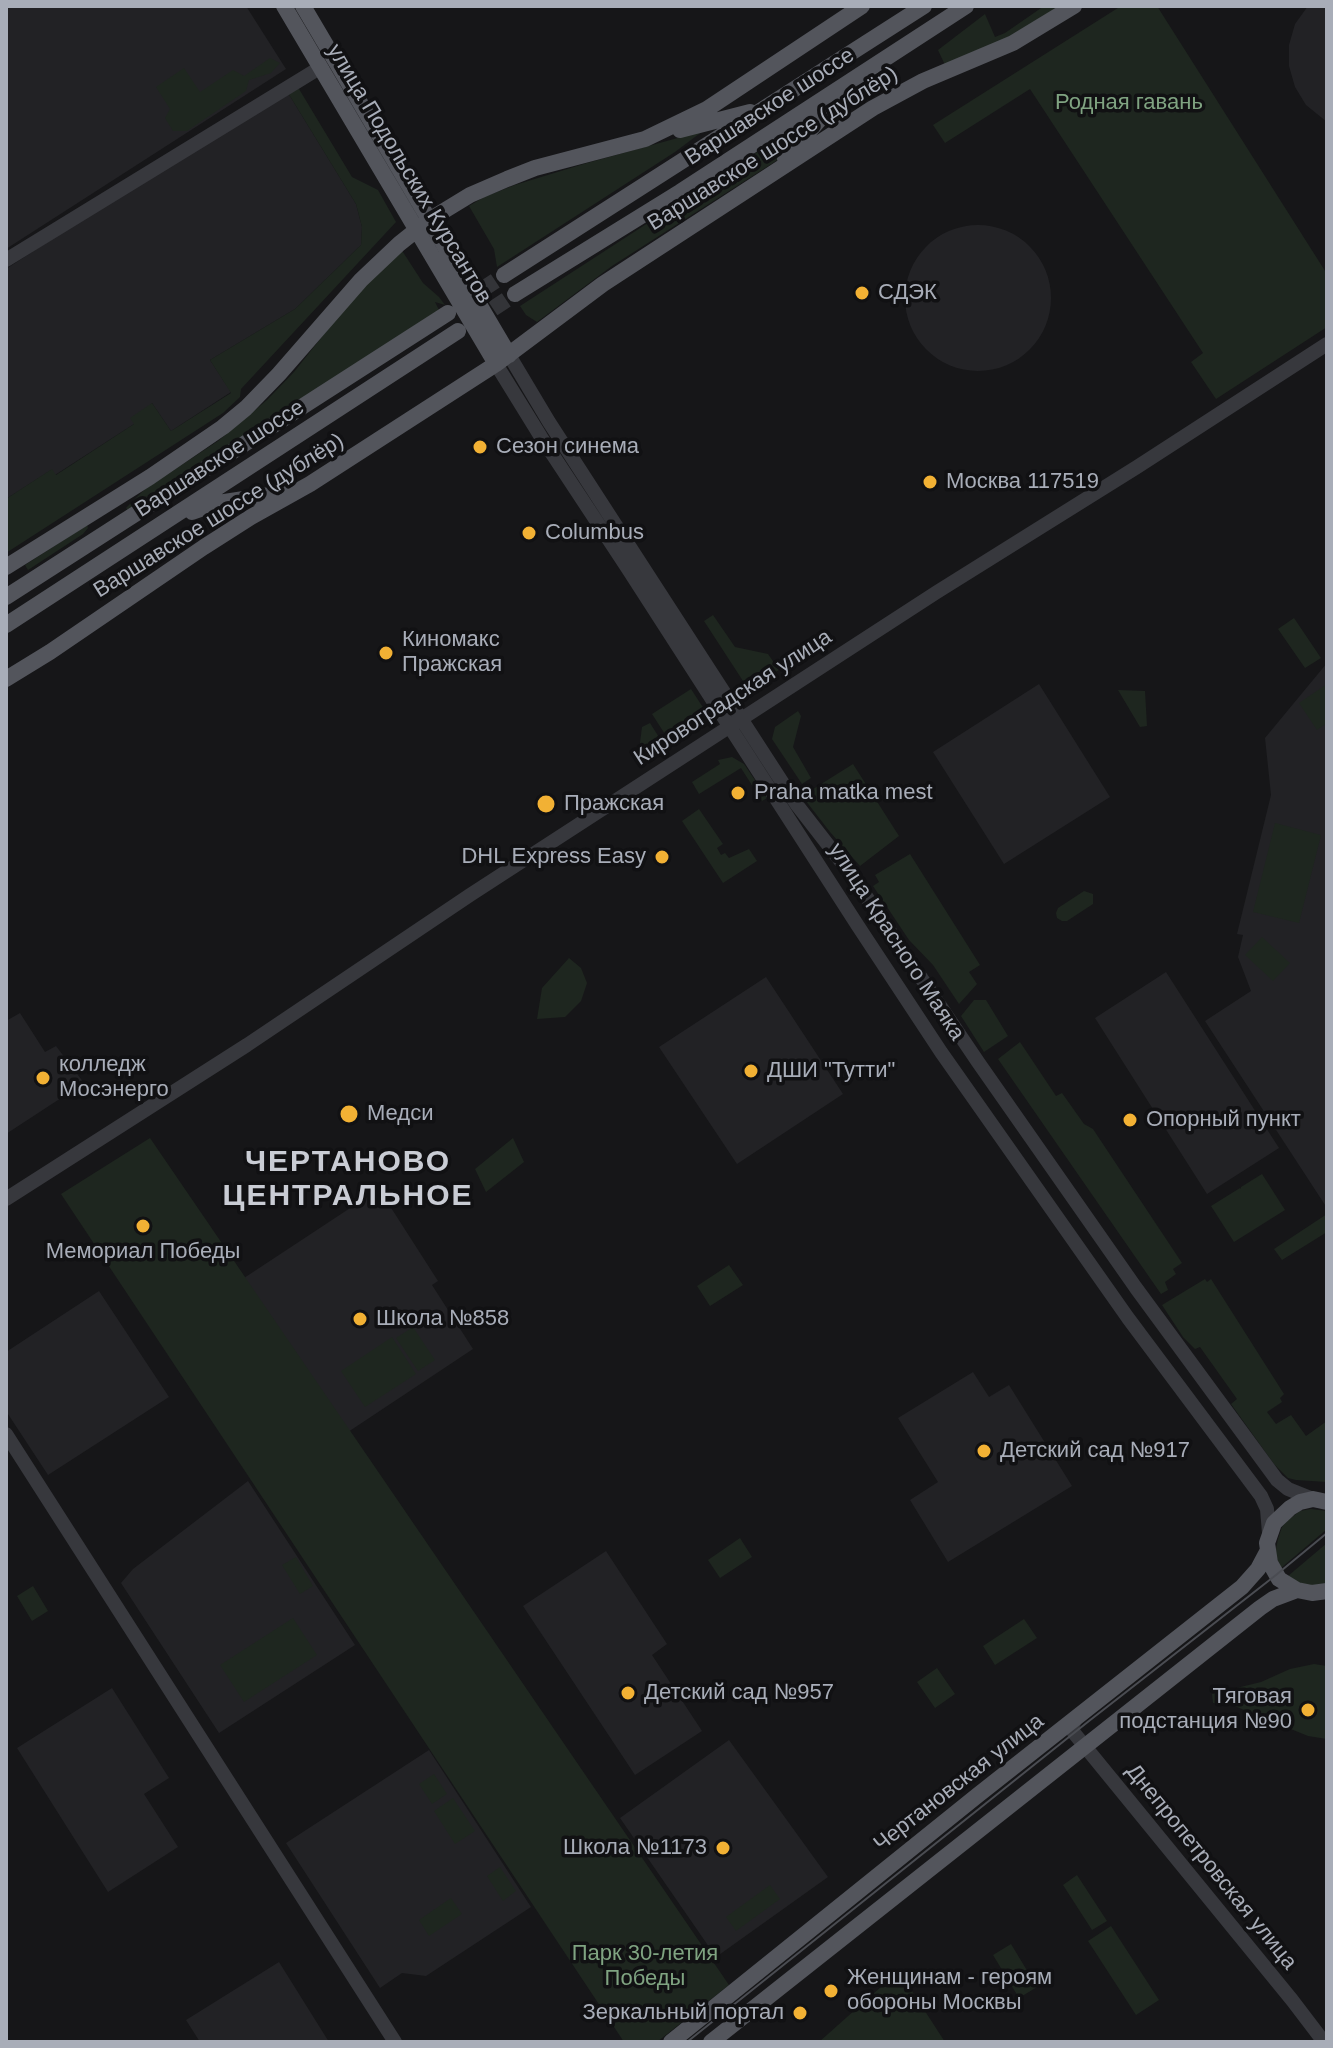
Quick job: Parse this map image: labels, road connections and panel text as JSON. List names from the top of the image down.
{
  "streets": {
    "main road": [
      "Варшавское шоссе",
      "Варшавское шоссе (дублёр)",
      "улица Подольских Курсантов",
      "Чертановская улица"
    ],
    "street": ["Кировоградская улица", "улица Красного Маяка", "Днепропетровская улица"]
  },
  "crossings": [
    ["Варшавское шоссе", "улица Подольских Курсантов"],
    ["Варшавское шоссе (дублёр)", "улица Подольских Курсантов"],
    ["Варшавское шоссе (дублёр)", "улица Красного Маяка"],
    ["улица Подольских Курсантов", "улица Красного Маяка"],
    ["Кировоградская улица", "улица Красного Маяка"],
    ["улица Красного Маяка", "Чертановская улица"],
    ["Чертановская улица", "Днепропетровская улица"]
  ],
  "districts": ["ЧЕРТАНОВО ЦЕНТРАЛЬНОЕ"],
  "parks": ["Родная гавань", "Парк 30-летия Победы"],
  "places": [
    "СДЭК",
    "Сезон синема",
    "Москва 117519",
    "Columbus",
    "Киномакс Пражская",
    "Praha matka mest",
    "Пражская",
    "DHL Express Easy",
    "ДШИ \"Тутти\"",
    "колледж Мосэнерго",
    "Медси",
    "Опорный пункт",
    "Мемориал Победы",
    "Школа №858",
    "Детский сад №917",
    "Детский сад №957",
    "Тяговая подстанция №90",
    "Школа №1173",
    "Женщинам - героям обороны Москвы",
    "Зеркальный портал"
  ]
}
